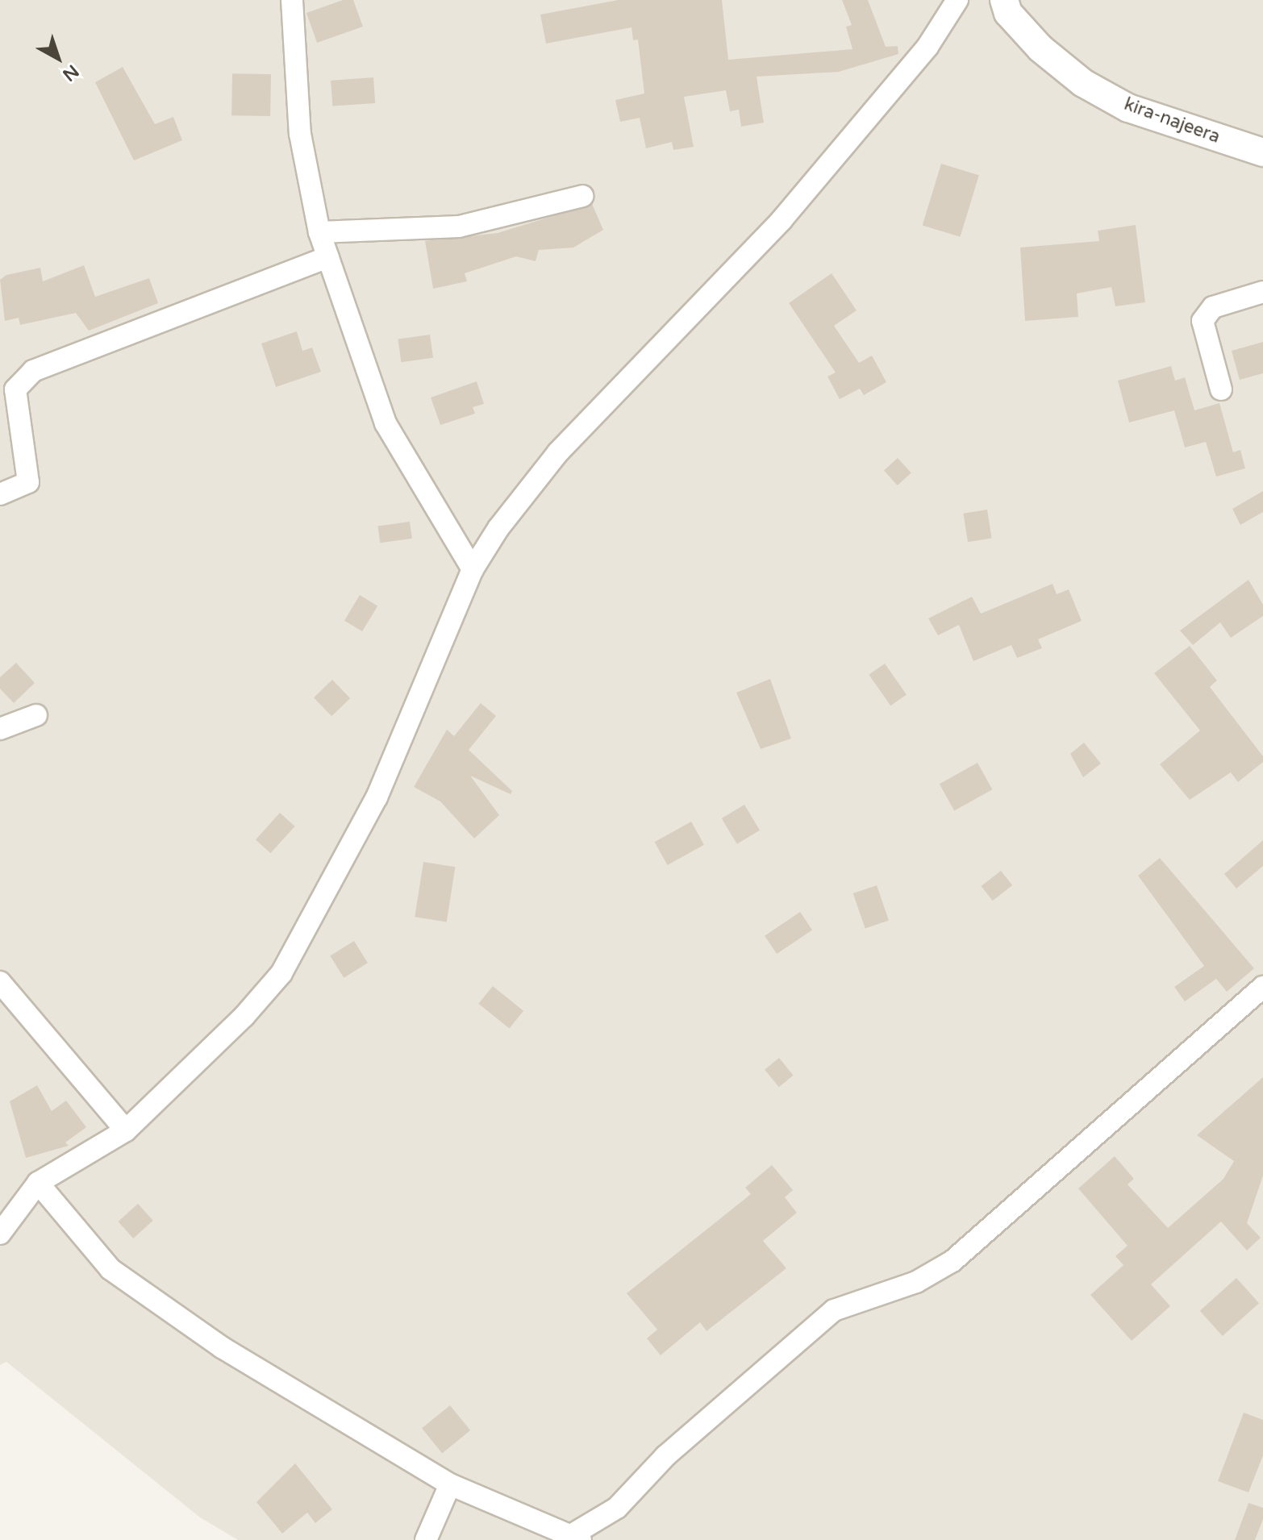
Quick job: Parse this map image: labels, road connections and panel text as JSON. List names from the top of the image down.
{
  "streets": {
    "street": ["kira-najeera"]
  },
  "north": "bottom right"
}
